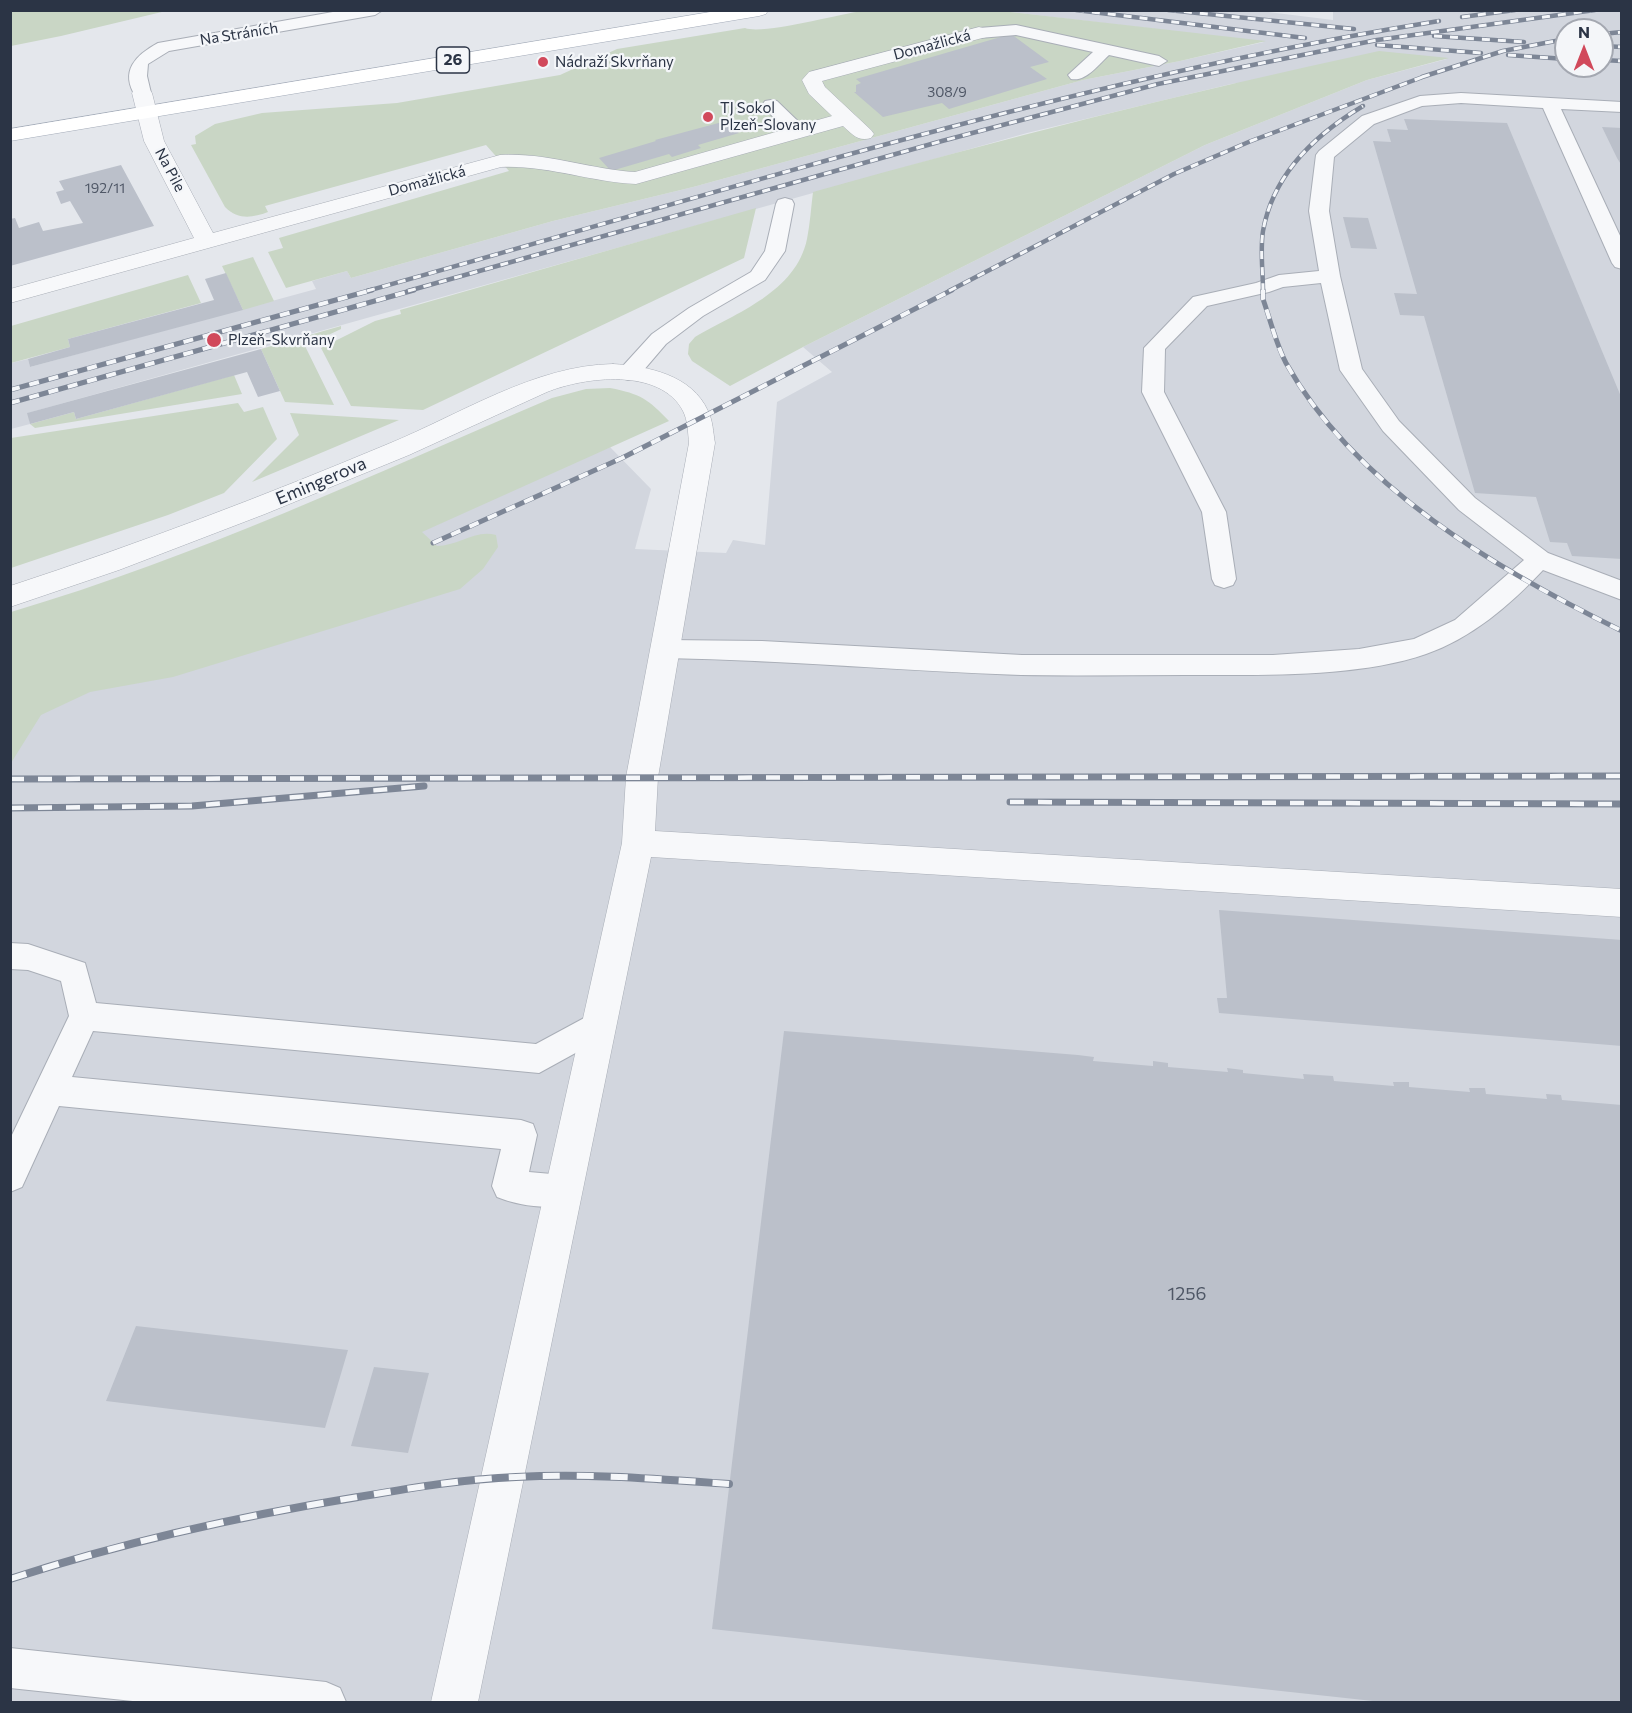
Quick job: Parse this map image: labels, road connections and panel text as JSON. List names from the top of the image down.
{
  "streets": {
    "main road": ["26"],
    "street": ["Domažlická", "Na Pile", "Emingerova"],
    "lane": ["Na Stráních"]
  },
  "crossings": [
    ["Na Stráních", "26"],
    ["Na Stráních", "Na Pile"],
    ["Domažlická", "Na Pile"],
    ["26", "Na Pile"]
  ],
  "places": ["Nádraží Skvrňany", "TJ Sokol Plzeň-Slovany", "Plzeň-Skvrňany"],
  "house_numbers": ["308/9", "192/11", "1256"],
  "north": "top"
}
